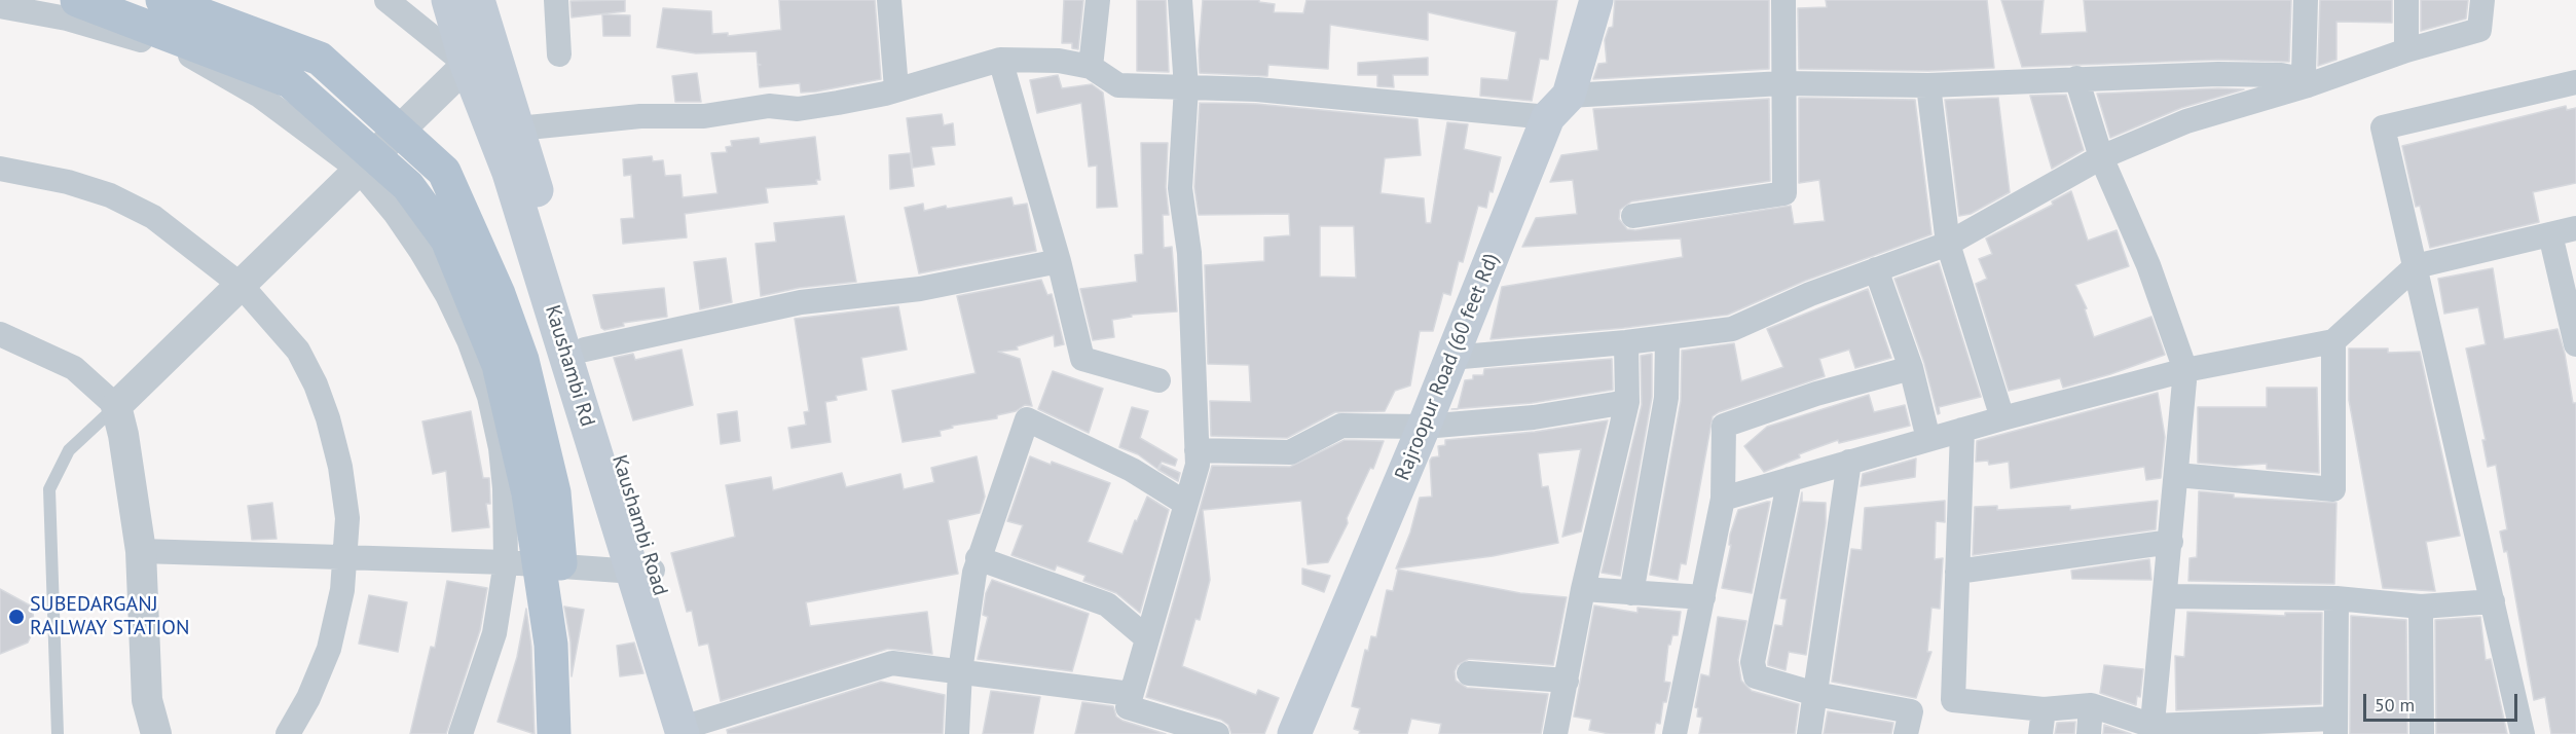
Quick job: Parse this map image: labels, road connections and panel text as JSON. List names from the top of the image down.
{
  "streets": {
    "main road": ["Kaushambi Rd", "Rajroopur Road (60 feet Rd)", "Kaushambi Road"]
  },
  "crossings": [
    ["Kaushambi Rd", "Kaushambi Road"]
  ],
  "places": ["SUBEDARGANJ RAILWAY STATION"],
  "scale_bar": "50 m"
}
